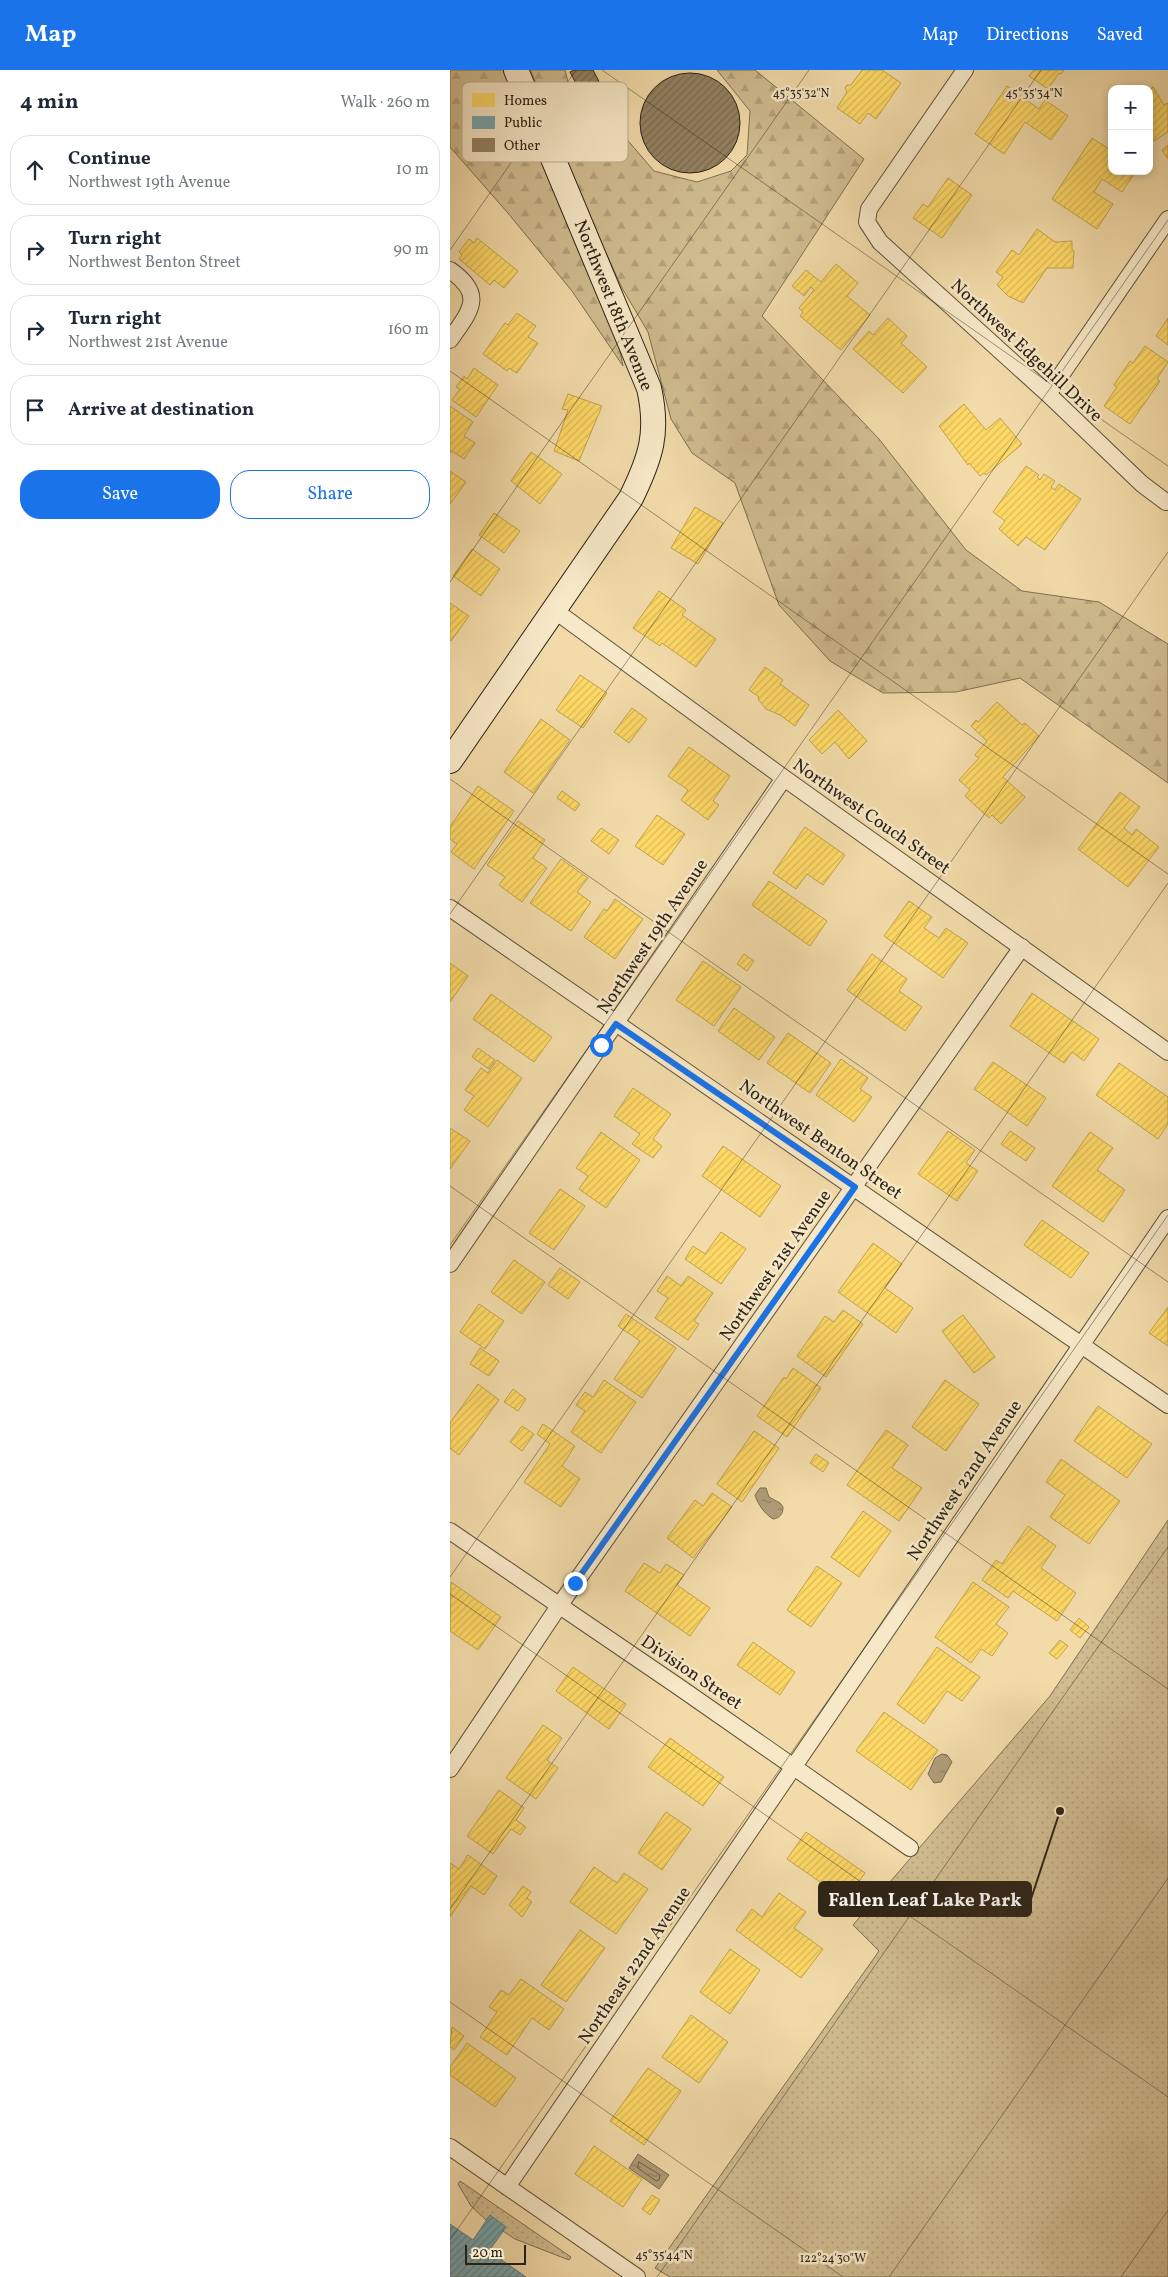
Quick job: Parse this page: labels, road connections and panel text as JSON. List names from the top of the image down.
{
  "streets": {
    "street": [
      "Northwest 18th Avenue",
      "Northwest Edgehill Drive",
      "Northwest Couch Street",
      "Northwest 19th Avenue",
      "Northwest Benton Street",
      "Northwest 21st Avenue",
      "Northwest 22nd Avenue",
      "Division Street",
      "Northeast 22nd Avenue"
    ]
  },
  "crossings": [
    ["Northwest 18th Avenue", "Northwest Couch Street"],
    ["Northwest Couch Street", "Northwest 19th Avenue"],
    ["Northwest Couch Street", "Northwest 21st Avenue"],
    ["Northwest 19th Avenue", "Northwest Benton Street"],
    ["Northwest Benton Street", "Northwest 21st Avenue"],
    ["Northwest Benton Street", "Northwest 22nd Avenue"],
    ["Northwest 21st Avenue", "Division Street"],
    ["Northwest 22nd Avenue", "Division Street"],
    ["Northwest 22nd Avenue", "Northeast 22nd Avenue"],
    ["Division Street", "Northeast 22nd Avenue"]
  ],
  "places": ["Fallen Leaf Lake Park"],
  "legend": ["Homes", "Public", "Other"],
  "scale_bar": "20 m",
  "page": {
    "header": "Map",
    "nav": ["Map", "Directions", "Saved"],
    "heading": ["4 min", "Walk · 260 m"],
    "map_buttons": ["+", "−"],
    "list": [
      ["Continue", "Northwest 19th Avenue", "10 m"],
      ["Turn right", "Northwest Benton Street", "90 m"],
      ["Turn right", "Northwest 21st Avenue", "160 m"],
      "Arrive at destination"
    ],
    "buttons": ["Save", "Share"],
    "scale": "20 m"
  },
  "coordinates": [
    "45°35'32\"N",
    "45°35'34\"N",
    "45°35'44\"N",
    "122°24'30\"W"
  ]
}
